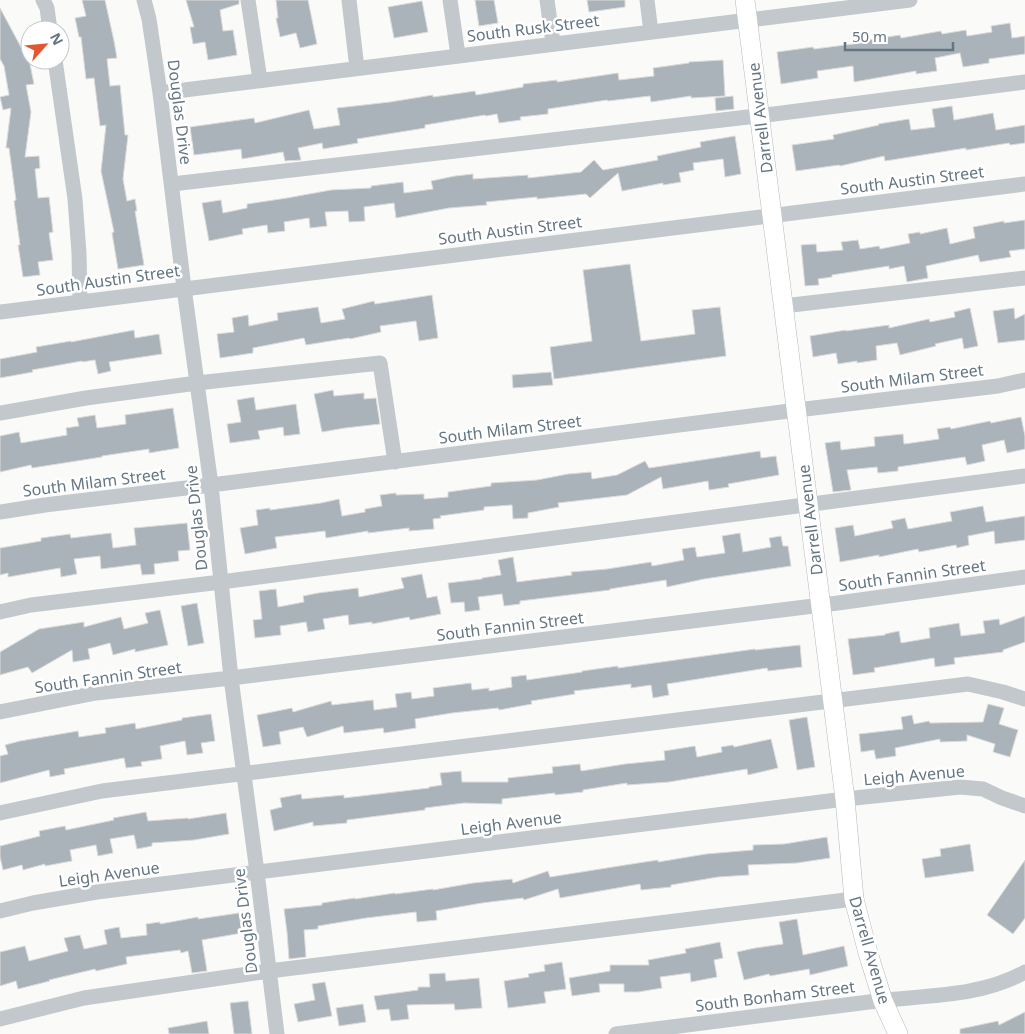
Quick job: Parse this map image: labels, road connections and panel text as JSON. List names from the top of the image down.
{
  "streets": {
    "main road": ["Darrell Avenue"],
    "street": [
      "South Rusk Street",
      "Douglas Drive",
      "South Austin Street",
      "South Milam Street",
      "South Fannin Street",
      "Leigh Avenue",
      "South Bonham Street"
    ]
  },
  "crossings": [
    ["South Rusk Street", "Douglas Drive"],
    ["South Rusk Street", "Darrell Avenue"],
    ["Douglas Drive", "South Austin Street"],
    ["Douglas Drive", "South Milam Street"],
    ["Douglas Drive", "South Fannin Street"],
    ["Douglas Drive", "Leigh Avenue"],
    ["Darrell Avenue", "South Austin Street"],
    ["Darrell Avenue", "South Milam Street"],
    ["Darrell Avenue", "South Fannin Street"],
    ["Darrell Avenue", "Leigh Avenue"],
    ["Darrell Avenue", "South Bonham Street"]
  ],
  "scale_bar": "50 m",
  "north": "top right"
}
